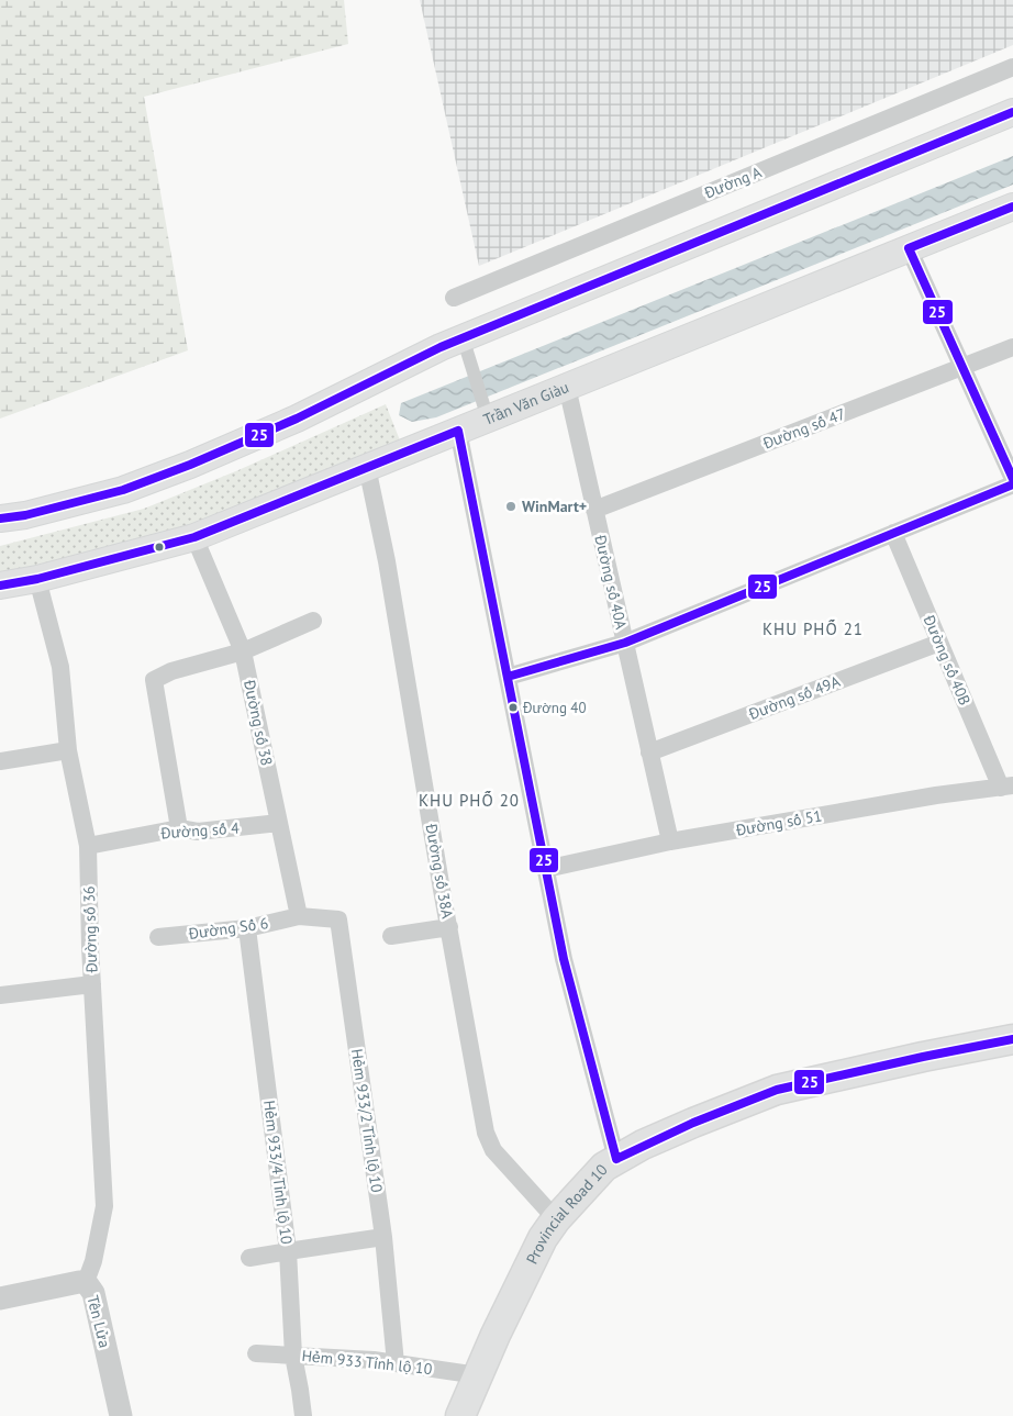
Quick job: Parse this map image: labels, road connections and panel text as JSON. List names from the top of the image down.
{
  "streets": {
    "main road": ["Trần Văn Giàu", "Provincial Road 10"],
    "street": [
      "Đường A",
      "Đường số 47",
      "Đường số 40A",
      "Đường số 40B",
      "Đường số 49A",
      "Đường số 38",
      "Đường số 51",
      "Đường số 4",
      "Đường số 38A",
      "Đường Số 6",
      "Đường số 36",
      "Hẻm 933/2 Tỉnh lộ 10",
      "Hẻm 933/4 Tỉnh lộ 10",
      "Tên Lửa",
      "Hẻm 933 Tỉnh lộ 10"
    ]
  },
  "crossings": [
    ["Trần Văn Giàu", "Đường số 40A"],
    ["Trần Văn Giàu", "Đường số 38"],
    ["Trần Văn Giàu", "Đường số 38A"],
    ["Trần Văn Giàu", "Đường số 36"],
    ["Đường số 47", "Đường số 40A"],
    ["Đường số 40A", "Đường số 49A"],
    ["Đường số 40A", "Đường số 51"],
    ["Đường số 40B", "Đường số 49A"],
    ["Đường số 40B", "Đường số 51"],
    ["Đường số 38", "Đường số 4"],
    ["Đường số 38", "Đường Số 6"],
    ["Đường số 38", "Hẻm 933/2 Tỉnh lộ 10"],
    ["Đường số 4", "Đường số 36"],
    ["Đường số 38A", "Provincial Road 10"],
    ["Đường Số 6", "Hẻm 933/2 Tỉnh lộ 10"],
    ["Đường Số 6", "Hẻm 933/4 Tỉnh lộ 10"],
    ["Đường số 36", "Tên Lửa"],
    ["Hẻm 933/2 Tỉnh lộ 10", "Hẻm 933 Tỉnh lộ 10"],
    ["Hẻm 933/4 Tỉnh lộ 10", "Hẻm 933 Tỉnh lộ 10"],
    ["Provincial Road 10", "Hẻm 933 Tỉnh lộ 10"]
  ],
  "districts": ["KHU PHỐ 21", "KHU PHỐ 20"],
  "places": ["WinMart+", "Đường 40"],
  "lines": ["transit line 25"]
}
